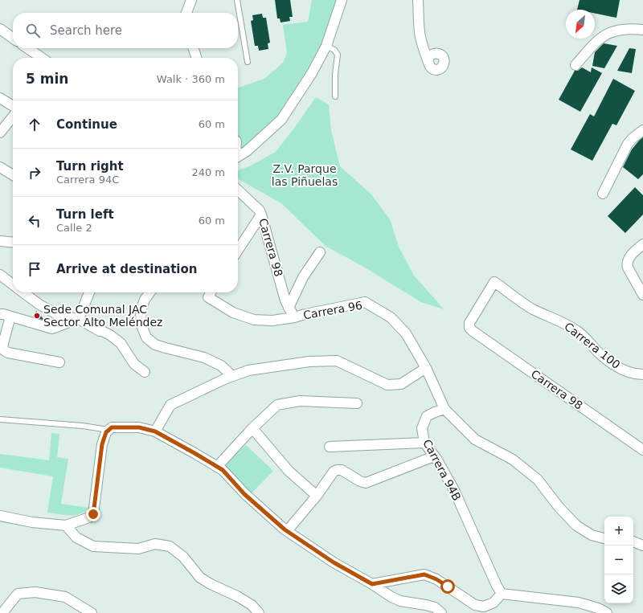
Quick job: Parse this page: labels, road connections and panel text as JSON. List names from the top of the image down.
{
  "streets": {
    "street": [
      "Carrera 98",
      "Carrera 96",
      "Carrera 100",
      "Carrera 94B"
    ]
  },
  "crossings": [
    ["Carrera 98", "Carrera 96"],
    ["Carrera 98", "Carrera 100"],
    ["Carrera 96", "Carrera 94B"]
  ],
  "parks": ["Z.V. Parque las Piñuelas"],
  "places": ["Sede Comunal JAC Sector Alto Meléndez"],
  "north": "bottom left",
  "page": {
    "search": "Search here",
    "heading": ["5 min", "Walk · 360 m"],
    "list": [
      ["Continue", "60 m"],
      ["Turn right", "Carrera 94C", "240 m"],
      ["Turn left", "Calle 2", "60 m"],
      "Arrive at destination"
    ],
    "map_buttons": ["+", "−"]
  }
}
